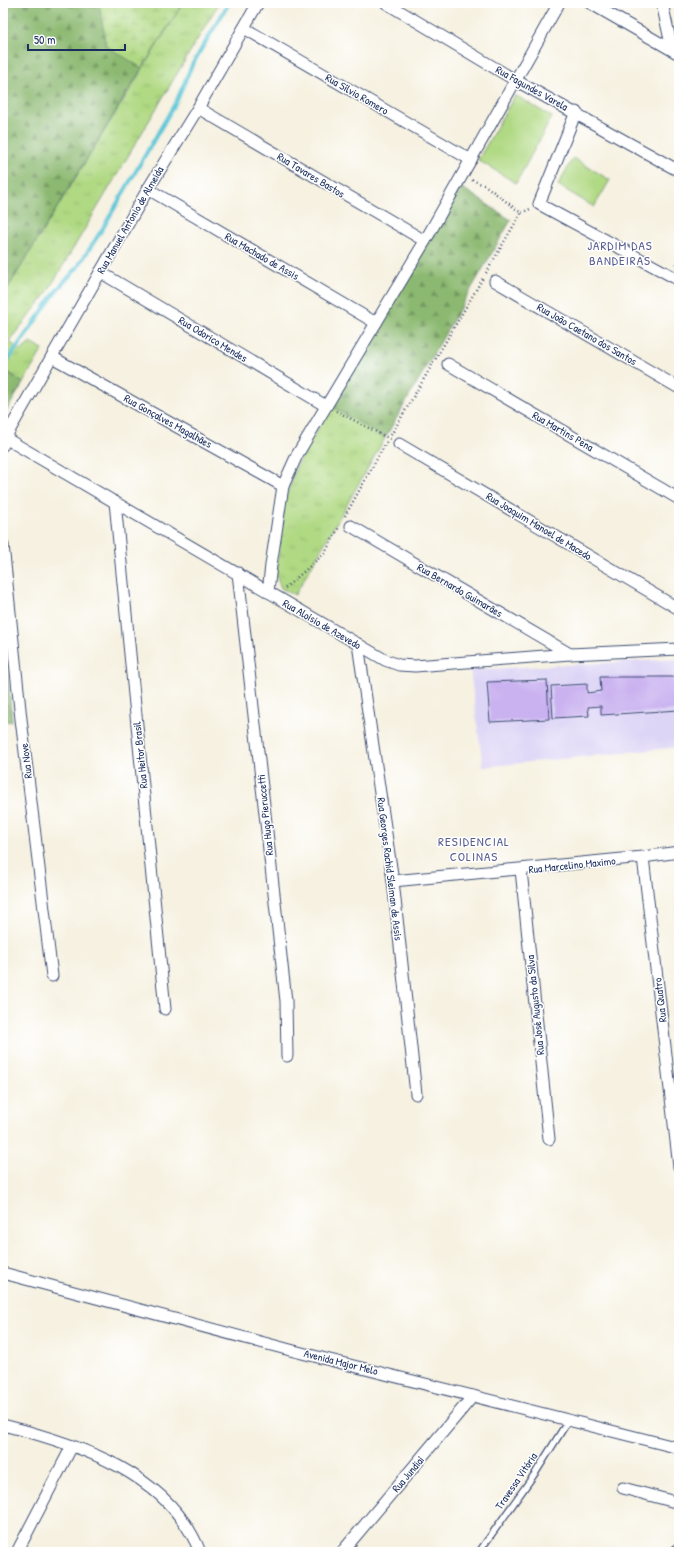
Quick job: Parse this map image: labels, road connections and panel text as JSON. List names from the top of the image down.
{
  "streets": {
    "street": [
      "Rua Fagundes Varela",
      "Rua Sílvio Romero",
      "Rua Tavares Bastos",
      "Rua Manuel Antonio de Almeida",
      "Rua Machado de Assis",
      "Rua João Caetano dos Santos",
      "Rua Odorico Mendes",
      "Rua Gonçalves Magalhães",
      "Rua Martins Pena",
      "Rua Joaquim Manoel de Macedo",
      "Rua Bernardo Guimarães",
      "Rua Aloísio de Azevedo",
      "Rua Heitor Brasil",
      "Rua Nove",
      "Rua Hugo Pieruccetti",
      "Rua Marcelino Maximo",
      "Rua Georges Rachid Sleiman de Assis",
      "Rua Quatro",
      "Rua José Augusto da Silva",
      "Avenida Major Melo",
      "Rua Jundiaí"
    ],
    "lane": ["Travessa Vitória"]
  },
  "crossings": [
    ["Rua Sílvio Romero", "Rua Manuel Antonio de Almeida"],
    ["Rua Tavares Bastos", "Rua Manuel Antonio de Almeida"],
    ["Rua Manuel Antonio de Almeida", "Rua Machado de Assis"],
    ["Rua Manuel Antonio de Almeida", "Rua Odorico Mendes"],
    ["Rua Manuel Antonio de Almeida", "Rua Gonçalves Magalhães"],
    ["Rua Manuel Antonio de Almeida", "Rua Aloísio de Azevedo"],
    ["Rua Bernardo Guimarães", "Rua Aloísio de Azevedo"],
    ["Rua Aloísio de Azevedo", "Rua Heitor Brasil"],
    ["Rua Aloísio de Azevedo", "Rua Hugo Pieruccetti"],
    ["Rua Aloísio de Azevedo", "Rua Georges Rachid Sleiman de Assis"],
    ["Rua Marcelino Maximo", "Rua Georges Rachid Sleiman de Assis"],
    ["Rua Marcelino Maximo", "Rua Quatro"],
    ["Rua Marcelino Maximo", "Rua José Augusto da Silva"],
    ["Avenida Major Melo", "Rua Jundiaí"],
    ["Avenida Major Melo", "Travessa Vitória"]
  ],
  "districts": ["JARDIM DAS BANDEIRAS", "RESIDENCIAL COLINAS"],
  "scale_bar": "50 m"
}
